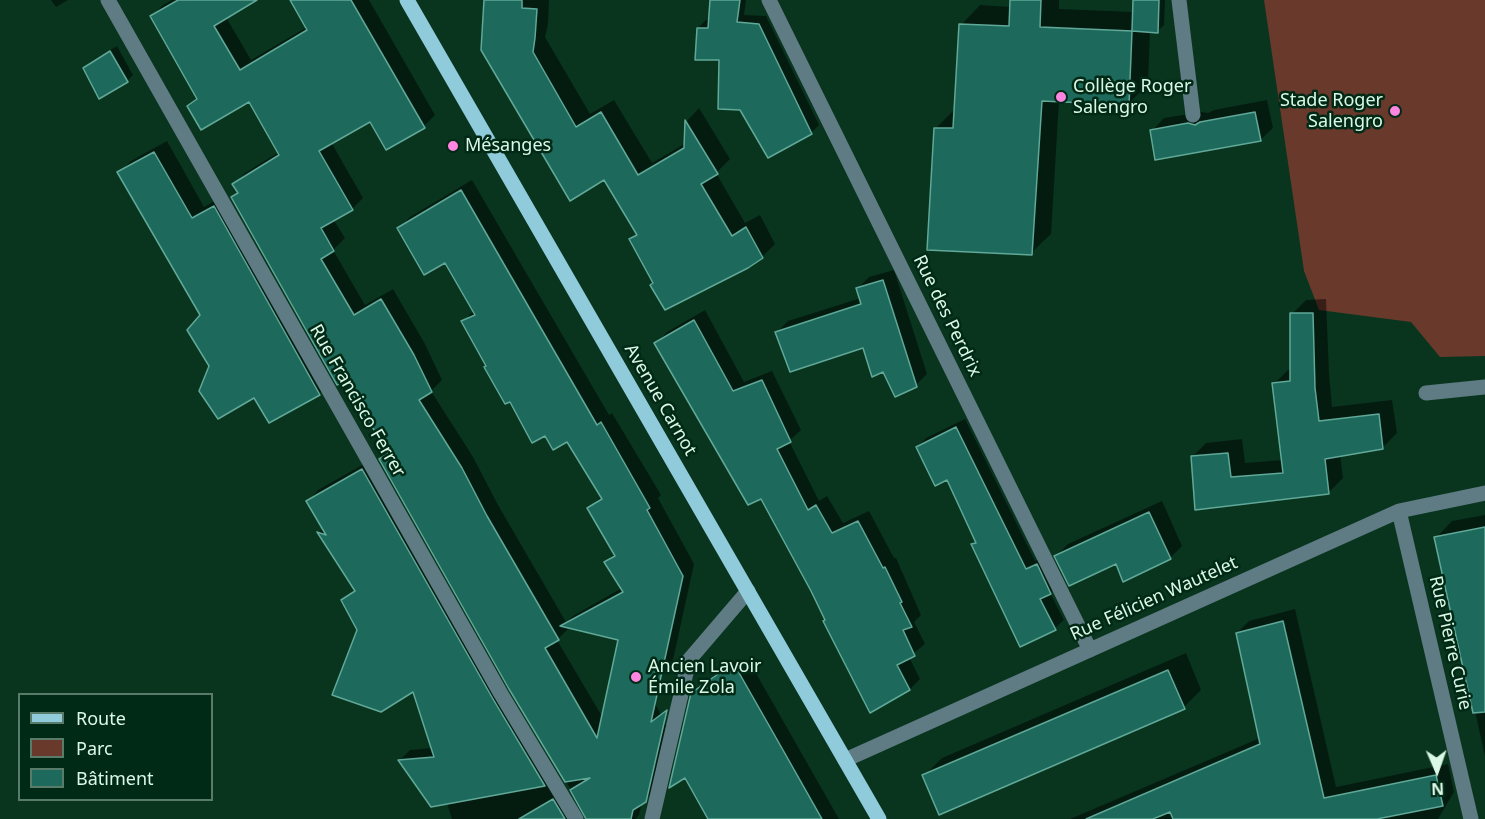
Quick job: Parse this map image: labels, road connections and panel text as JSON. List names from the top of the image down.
{
  "streets": {
    "main road": ["Avenue Carnot"],
    "street": [
      "Rue des Perdrix",
      "Rue Francisco Ferrer",
      "Rue Félicien Wautelet",
      "Rue Pierre Curie"
    ]
  },
  "crossings": [
    ["Rue des Perdrix", "Rue Félicien Wautelet"],
    ["Avenue Carnot", "Rue Félicien Wautelet"],
    ["Rue Félicien Wautelet", "Rue Pierre Curie"]
  ],
  "places": [
    "Collège Roger Salengro",
    "Stade Roger Salengro",
    "Mésanges",
    "Ancien Lavoir Émile Zola"
  ],
  "legend": ["Route", "Parc", "Bâtiment"],
  "north": "bottom"
}
